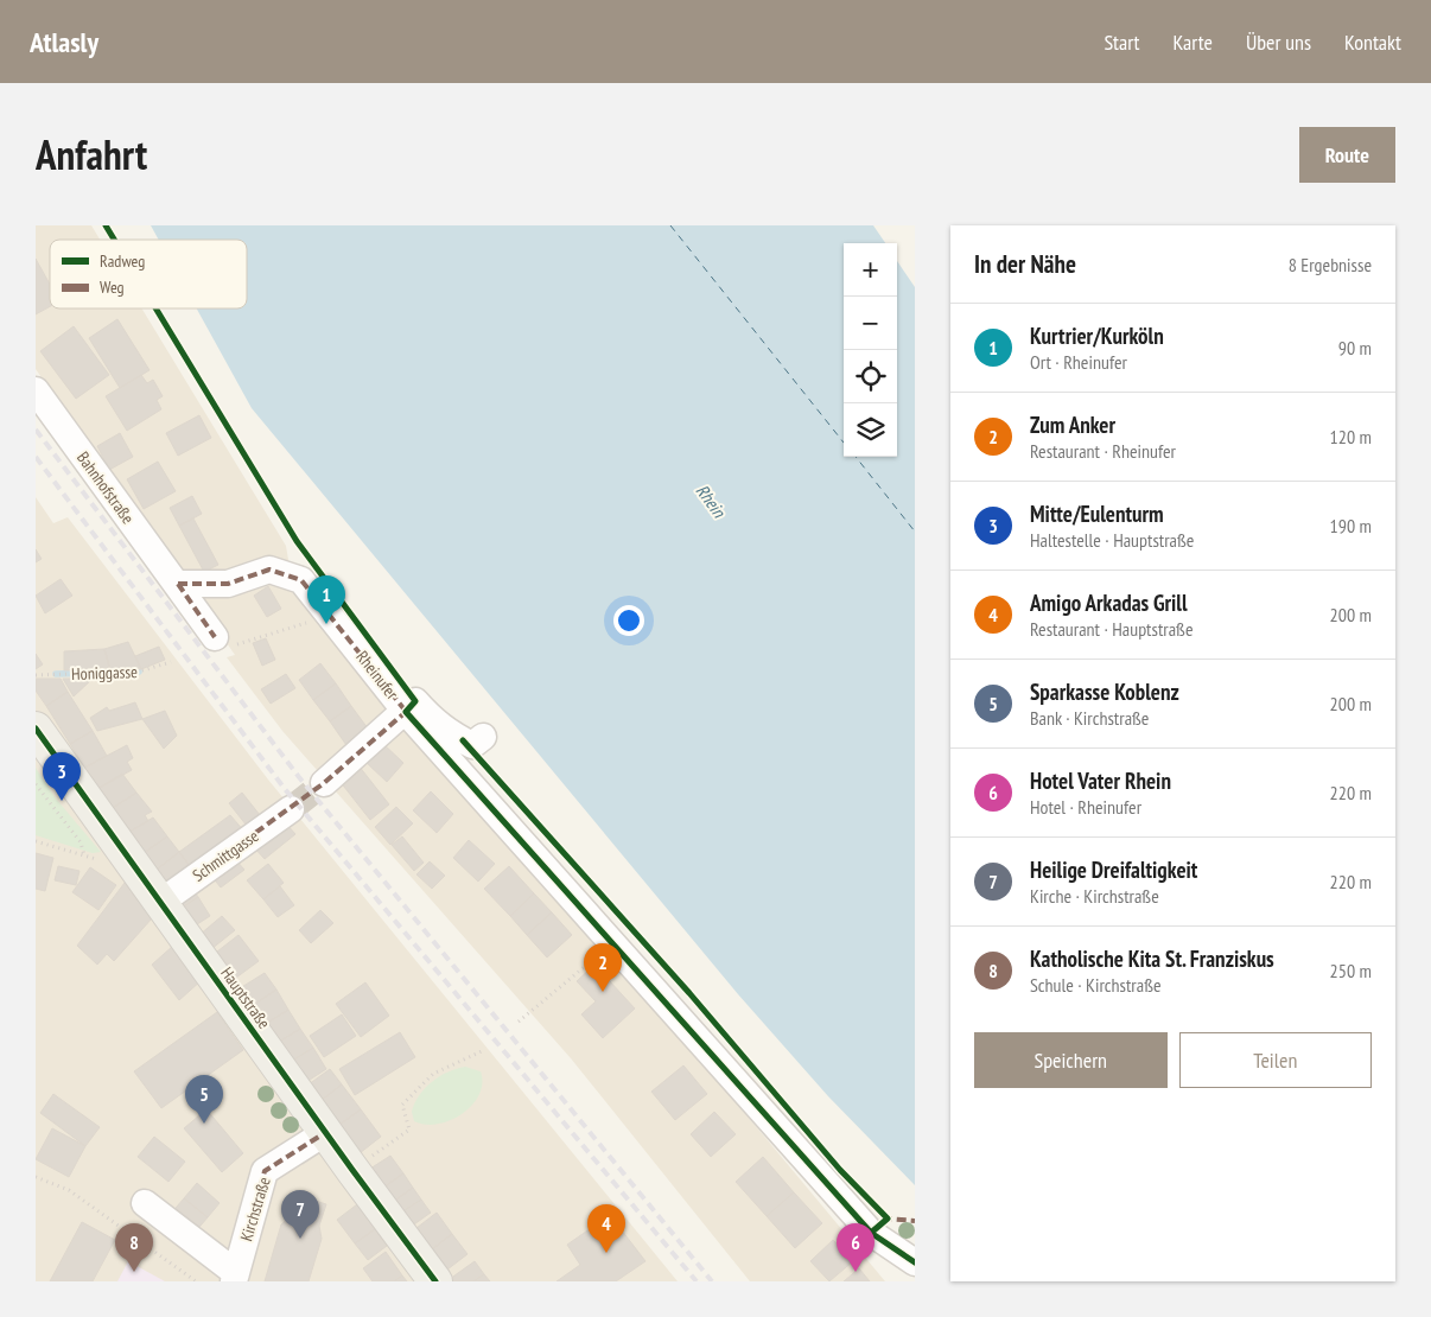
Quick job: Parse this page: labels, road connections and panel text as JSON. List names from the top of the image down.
{
  "streets": {
    "main road": ["Hauptstraße"],
    "street": [
      "Bahnhofstraße",
      "Rheinufer",
      "Schmittgasse",
      "Kirchstraße"
    ],
    "path": ["Honiggasse"]
  },
  "crossings": [
    ["Bahnhofstraße", "Rheinufer"],
    ["Schmittgasse", "Hauptstraße"],
    ["Hauptstraße", "Kirchstraße"]
  ],
  "water": ["Rhein"],
  "legend": ["Radweg", "Weg"],
  "page": {
    "header": "Atlasly",
    "nav": [
      "Start",
      "Karte",
      "Über uns",
      "Kontakt"
    ],
    "title": "Anfahrt",
    "buttons": [
      "Route",
      ["Speichern", "Teilen"]
    ],
    "heading": ["In der Nähe", "8 Ergebnisse"],
    "map_buttons": ["+", "−"],
    "list": [
      {
        "mark": "1",
        "name": "Kurtrier/Kurköln",
        "note": "Ort · Rheinufer",
        "value": "90 m"
      },
      {
        "mark": "2",
        "name": "Zum Anker",
        "note": "Restaurant · Rheinufer",
        "value": "120 m"
      },
      {
        "mark": "3",
        "name": "Mitte/Eulenturm",
        "note": "Haltestelle · Hauptstraße",
        "value": "190 m"
      },
      {
        "mark": "4",
        "name": "Amigo Arkadas Grill",
        "note": "Restaurant · Hauptstraße",
        "value": "200 m"
      },
      {
        "mark": "5",
        "name": "Sparkasse Koblenz",
        "note": "Bank · Kirchstraße",
        "value": "200 m"
      },
      {
        "mark": "6",
        "name": "Hotel Vater Rhein",
        "note": "Hotel · Rheinufer",
        "value": "220 m"
      },
      {
        "mark": "7",
        "name": "Heilige Dreifaltigkeit",
        "note": "Kirche · Kirchstraße",
        "value": "220 m"
      },
      {
        "mark": "8",
        "name": "Katholische Kita St. Franziskus",
        "note": "Schule · Kirchstraße",
        "value": "250 m"
      }
    ],
    "pins": [
      "1",
      "3",
      "2",
      "5",
      "7",
      "4",
      "6",
      "8"
    ]
  }
}
